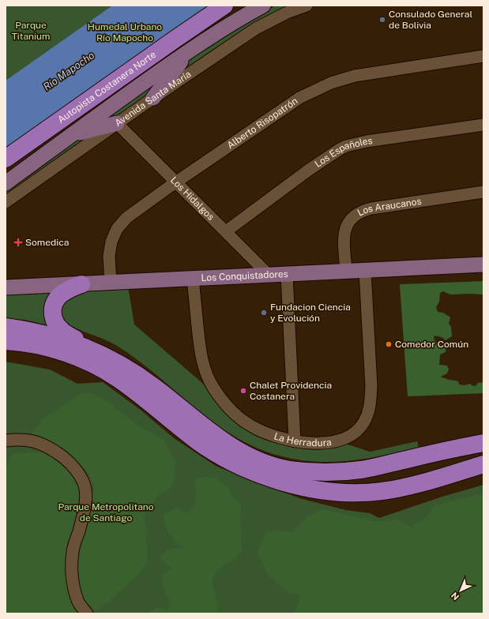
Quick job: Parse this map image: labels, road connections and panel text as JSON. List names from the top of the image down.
{
  "streets": {
    "highway": ["Autopista Costanera Norte"],
    "main road": ["Avenida Santa María", "Los Conquistadores"],
    "street": [
      "Alberto Risopatrón",
      "Los Españoles",
      "Los Hidalgos",
      "Los Araucanos",
      "La Herradura"
    ]
  },
  "crossings": [
    ["Avenida Santa María", "Los Hidalgos"],
    ["Alberto Risopatrón", "Los Hidalgos"],
    ["Alberto Risopatrón", "Los Conquistadores"],
    ["Los Españoles", "Los Hidalgos"],
    ["Los Hidalgos", "Los Conquistadores"],
    ["Los Araucanos", "Los Conquistadores"],
    ["Los Conquistadores", "La Herradura"]
  ],
  "water": ["Río Mapocho"],
  "parks": ["Parque Titanium", "Humedal Urbano Río Mapocho", "Parque Metropolitano de Santiago"],
  "places": {
    "other": [
      "Consulado General de Bolivia",
      "Fundacion Ciencia y Evolución",
      "Comedor Común",
      "Chalet Providencia Costanera"
    ],
    "health": ["Somedica"]
  },
  "north": "bottom left"
}
